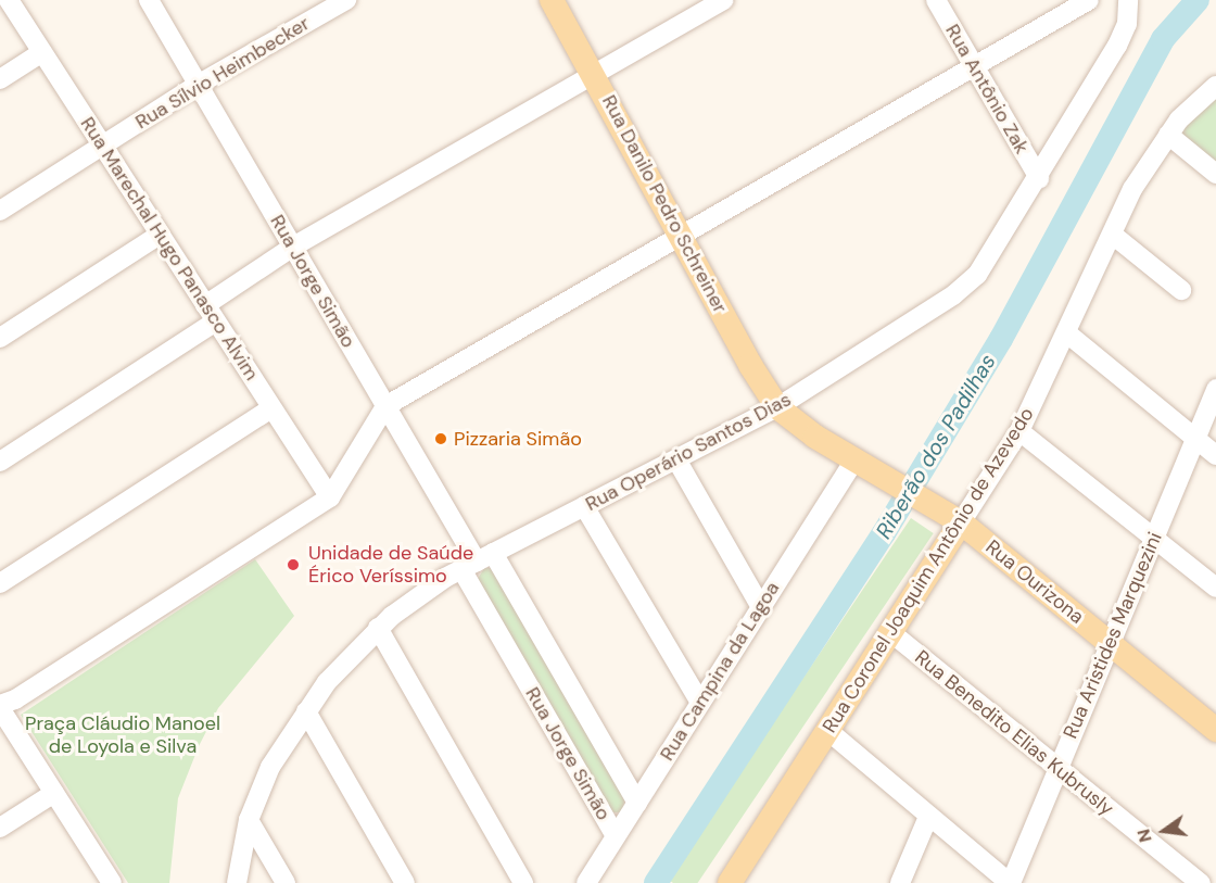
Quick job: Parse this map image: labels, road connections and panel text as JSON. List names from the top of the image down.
{
  "streets": {
    "main road": ["Rua Danilo Pedro Schreiner", "Rua Coronel Joaquim Antônio de Azevedo", "Rua Ourizona"],
    "street": [
      "Rua Sílvio Heimbecker",
      "Rua Antônio Zak",
      "Rua Marechal Hugo Panasco Alvim",
      "Rua Jorge Simão",
      "Rua Operário Santos Dias",
      "Rua Aristides Marquezini",
      "Rua Campina da Lagoa",
      "Rua Benedito Elias Kubrusly"
    ]
  },
  "crossings": [
    ["Rua Sílvio Heimbecker", "Rua Marechal Hugo Panasco Alvim"],
    ["Rua Sílvio Heimbecker", "Rua Jorge Simão"],
    ["Rua Antônio Zak", "Rua Operário Santos Dias"],
    ["Rua Danilo Pedro Schreiner", "Rua Operário Santos Dias"],
    ["Rua Danilo Pedro Schreiner", "Rua Ourizona"],
    ["Rua Jorge Simão", "Rua Operário Santos Dias"],
    ["Rua Jorge Simão", "Rua Campina da Lagoa"],
    ["Rua Operário Santos Dias", "Rua Ourizona"],
    ["Rua Coronel Joaquim Antônio de Azevedo", "Rua Ourizona"],
    ["Rua Coronel Joaquim Antônio de Azevedo", "Rua Benedito Elias Kubrusly"],
    ["Rua Ourizona", "Rua Aristides Marquezini"],
    ["Rua Ourizona", "Rua Campina da Lagoa"],
    ["Rua Aristides Marquezini", "Rua Benedito Elias Kubrusly"]
  ],
  "water": ["Riberão dos Padilhas"],
  "parks": ["Praça Cláudio Manoel de Loyola e Silva"],
  "places": ["Pizzaria Simão", "Unidade de Saúde Érico Veríssimo"],
  "north": "left"
}
